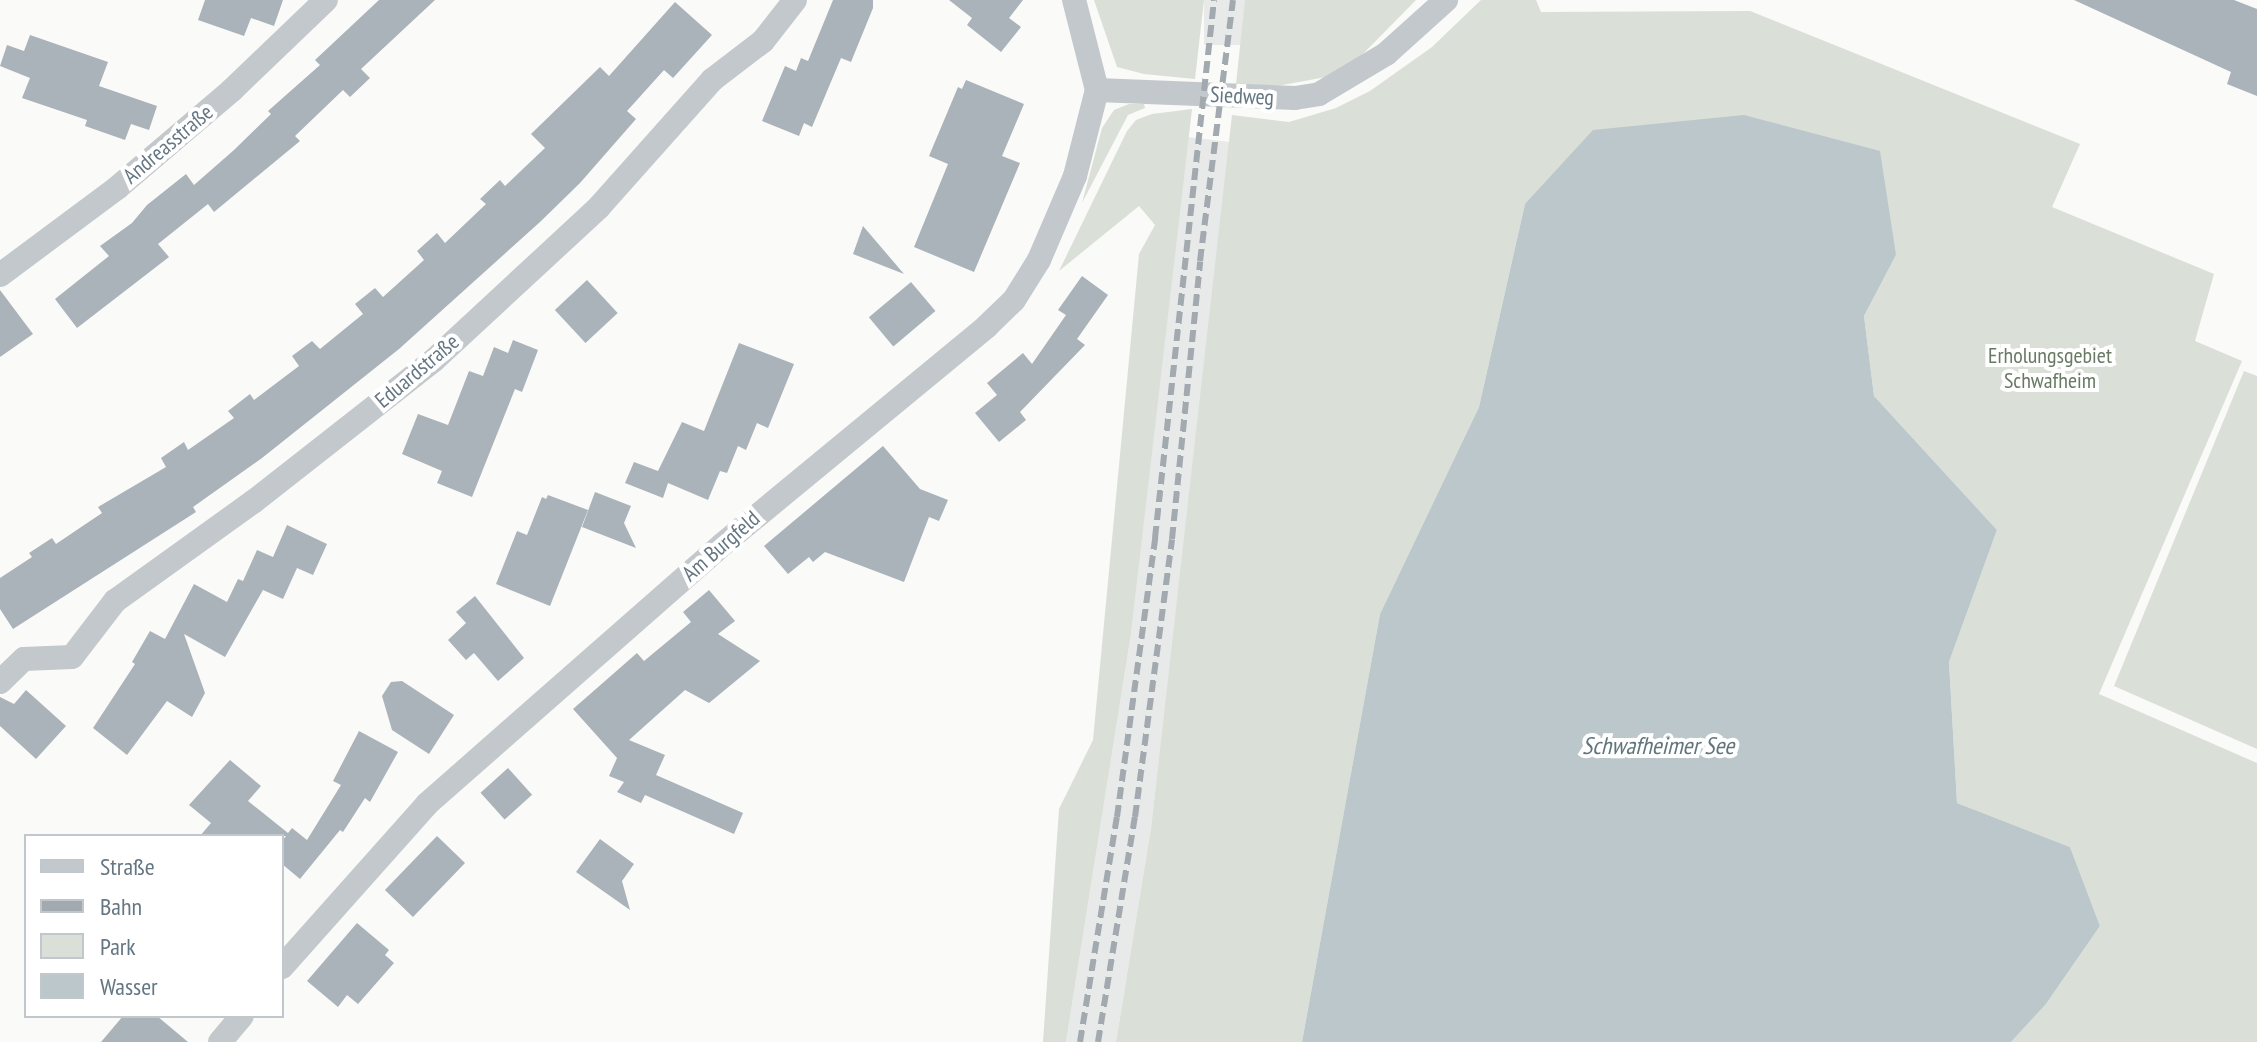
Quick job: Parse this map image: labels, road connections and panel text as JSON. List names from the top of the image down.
{
  "streets": {
    "street": [
      "Siedweg",
      "Andreasstraße",
      "Eduardstraße",
      "Am Burgfeld"
    ]
  },
  "crossings": [
    ["Siedweg", "Am Burgfeld"]
  ],
  "water": ["Schwafheimer See"],
  "parks": ["Erholungsgebiet Schwafheim"],
  "legend": [
    "Straße",
    "Bahn",
    "Park",
    "Wasser"
  ]
}
